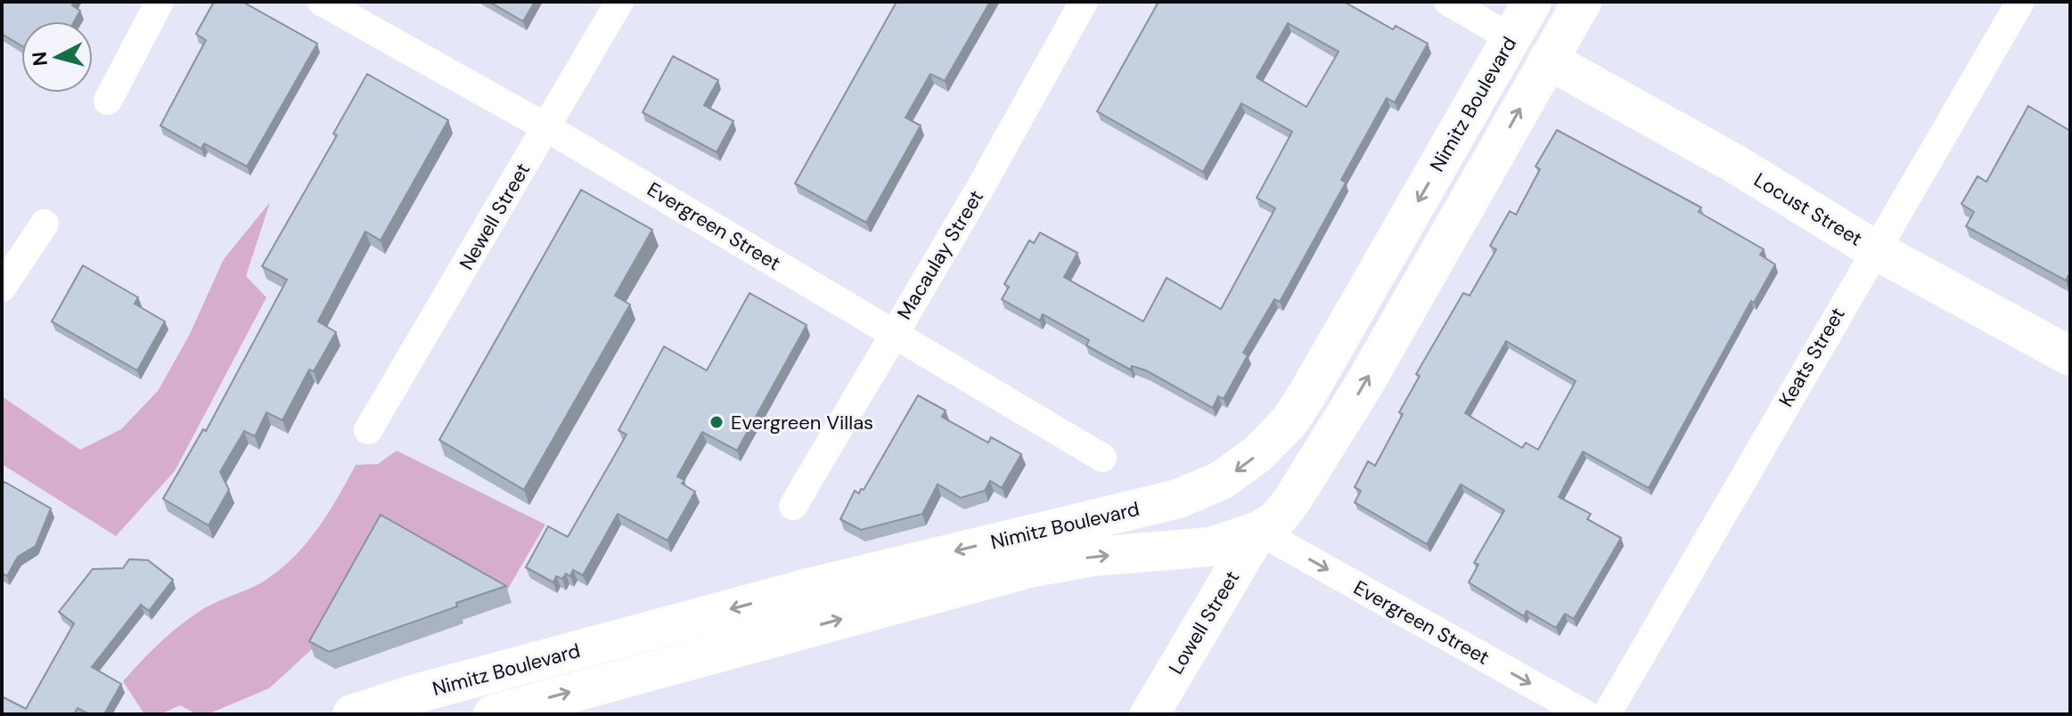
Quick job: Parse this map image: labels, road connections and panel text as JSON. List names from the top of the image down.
{
  "streets": {
    "main road": ["Nimitz Boulevard", "Locust Street", "Lowell Street"],
    "street": [
      "Newell Street",
      "Evergreen Street",
      "Macaulay Street",
      "Keats Street"
    ]
  },
  "crossings": [
    ["Nimitz Boulevard", "Locust Street"],
    ["Nimitz Boulevard", "Evergreen Street"],
    ["Nimitz Boulevard", "Lowell Street"],
    ["Locust Street", "Keats Street"],
    ["Newell Street", "Evergreen Street"],
    ["Evergreen Street", "Macaulay Street"],
    ["Evergreen Street", "Lowell Street"]
  ],
  "places": ["Evergreen Villas"],
  "north": "left"
}
